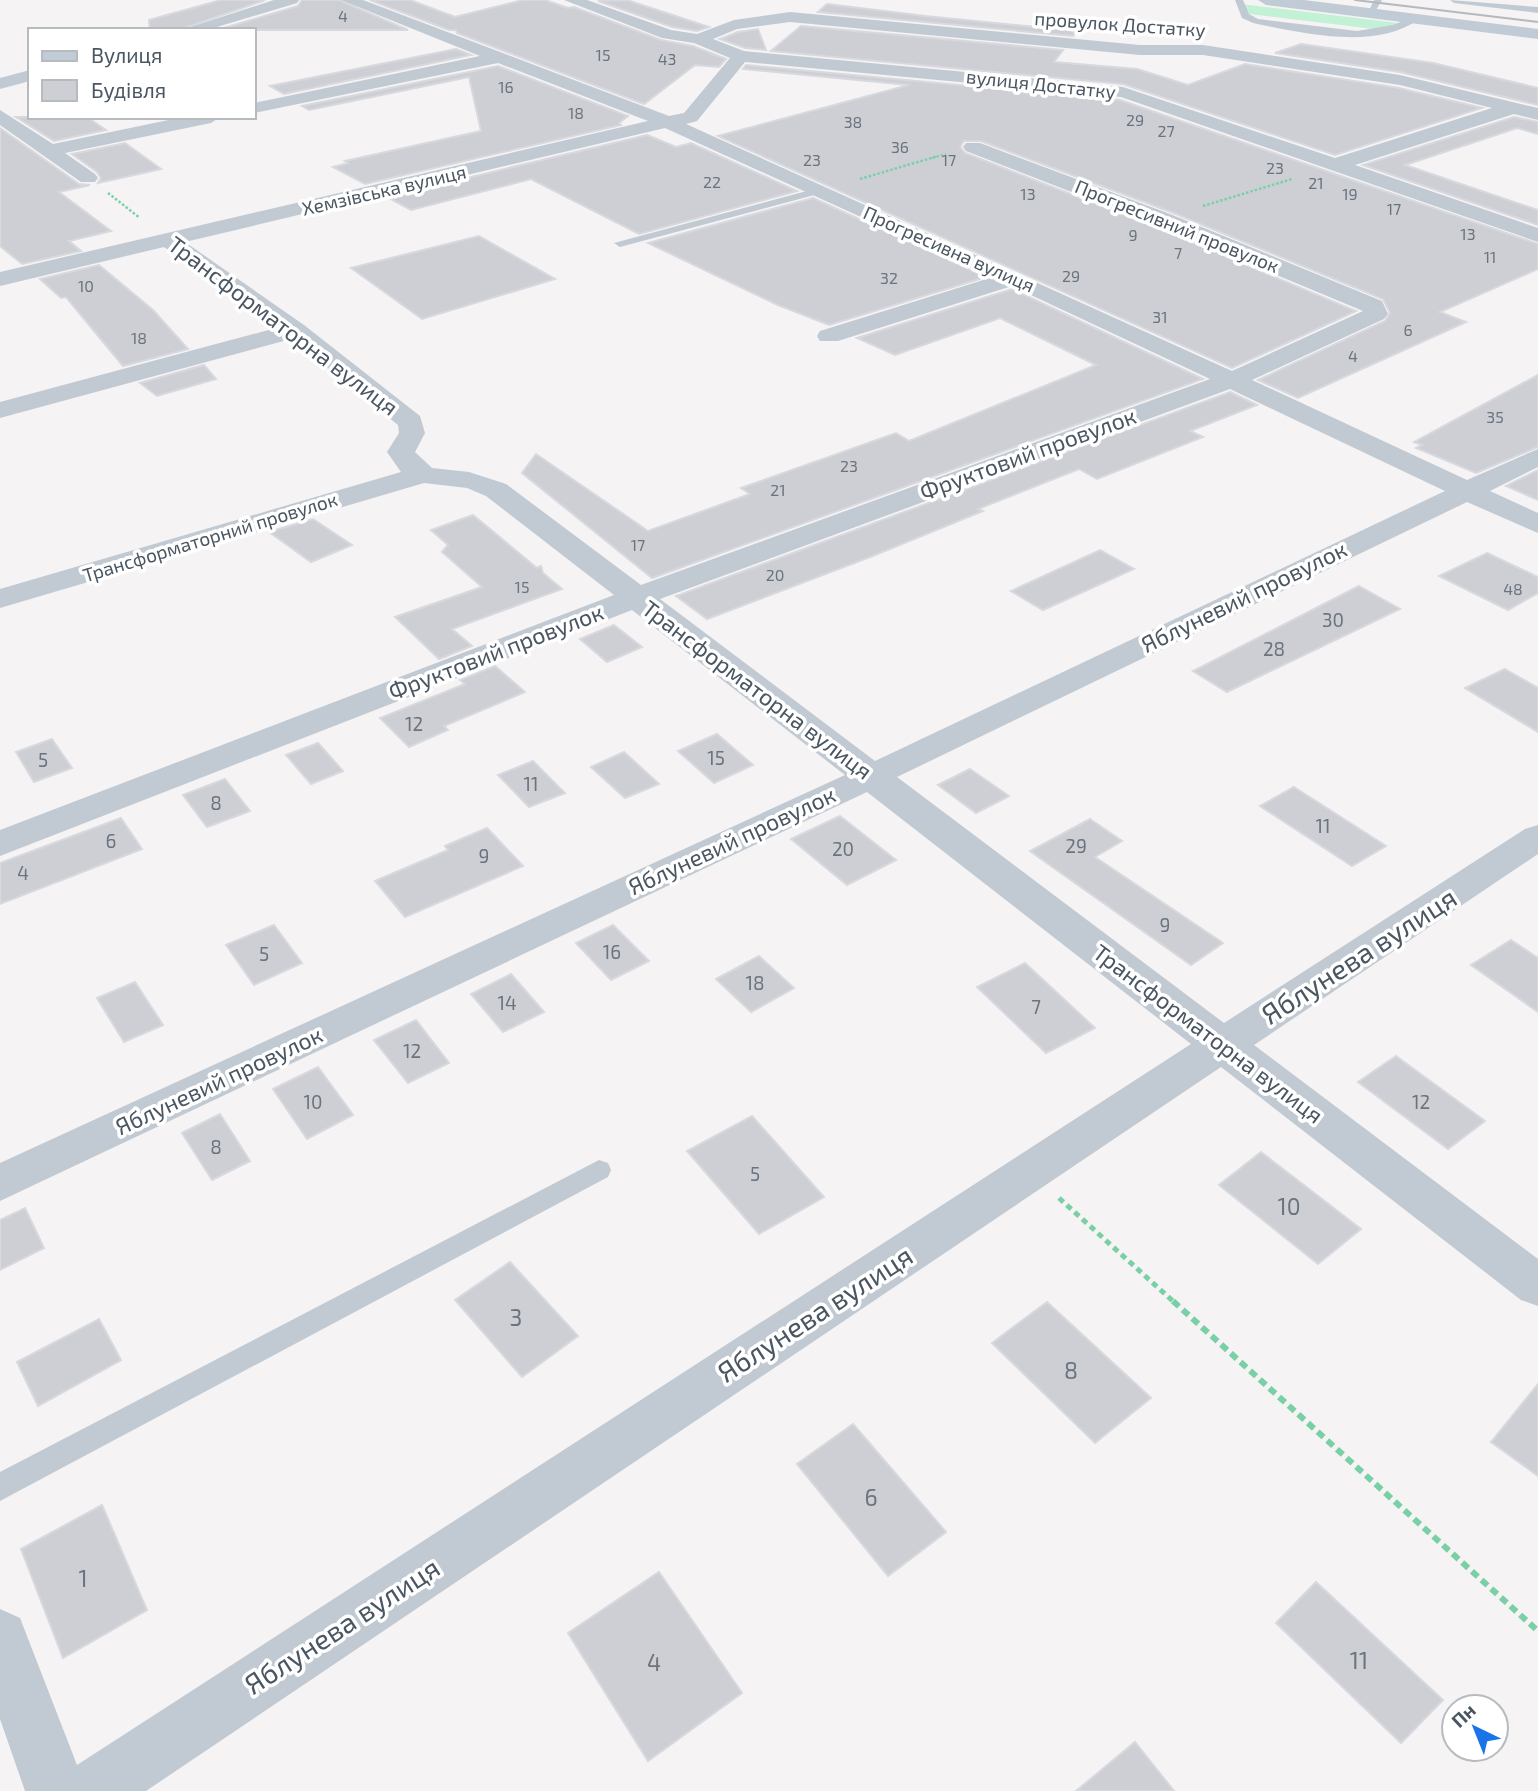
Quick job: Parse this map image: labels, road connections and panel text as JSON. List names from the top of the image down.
{
  "streets": {
    "street": [
      "провулок Достатку",
      "вулиця Достатку",
      "Хемзівська вулиця",
      "Прогресивний провулок",
      "Прогресивна вулиця",
      "Трансформаторна вулиця",
      "Фруктовий провулок",
      "Трансформаторний провулок",
      "Яблуневий провулок",
      "Яблунева вулиця"
    ]
  },
  "crossings": [
    ["провулок Достатку", "вулиця Достатку"],
    ["вулиця Достатку", "Хемзівська вулиця"],
    ["Хемзівська вулиця", "Прогресивна вулиця"],
    ["Хемзівська вулиця", "Трансформаторна вулиця"],
    ["Прогресивний провулок", "Прогресивна вулиця"],
    ["Прогресивний провулок", "Фруктовий провулок"],
    ["Прогресивна вулиця", "Фруктовий провулок"],
    ["Прогресивна вулиця", "Яблуневий провулок"],
    ["Трансформаторна вулиця", "Фруктовий провулок"],
    ["Трансформаторна вулиця", "Трансформаторний провулок"],
    ["Трансформаторна вулиця", "Яблуневий провулок"],
    ["Трансформаторна вулиця", "Яблунева вулиця"]
  ],
  "house_numbers": [
    "4",
    "15",
    "43",
    "16",
    "18",
    "29",
    "38",
    "27",
    "36",
    "23",
    "17",
    "23",
    "22",
    "21",
    "13",
    "19",
    "17",
    "13",
    "9",
    "7",
    "11",
    "29",
    "32",
    "10",
    "31",
    "6",
    "18",
    "4",
    "35",
    "23",
    "21",
    "17",
    "20",
    "15",
    "48",
    "30",
    "28",
    "12",
    "15",
    "5",
    "11",
    "8",
    "11",
    "6",
    "29",
    "20",
    "9",
    "4",
    "9",
    "16",
    "5",
    "18",
    "14",
    "7",
    "12",
    "10",
    "12",
    "8",
    "5",
    "10",
    "3",
    "8",
    "6",
    "1",
    "11",
    "4"
  ],
  "legend": ["Вулиця", "Будівля"],
  "north": "top left"
}
